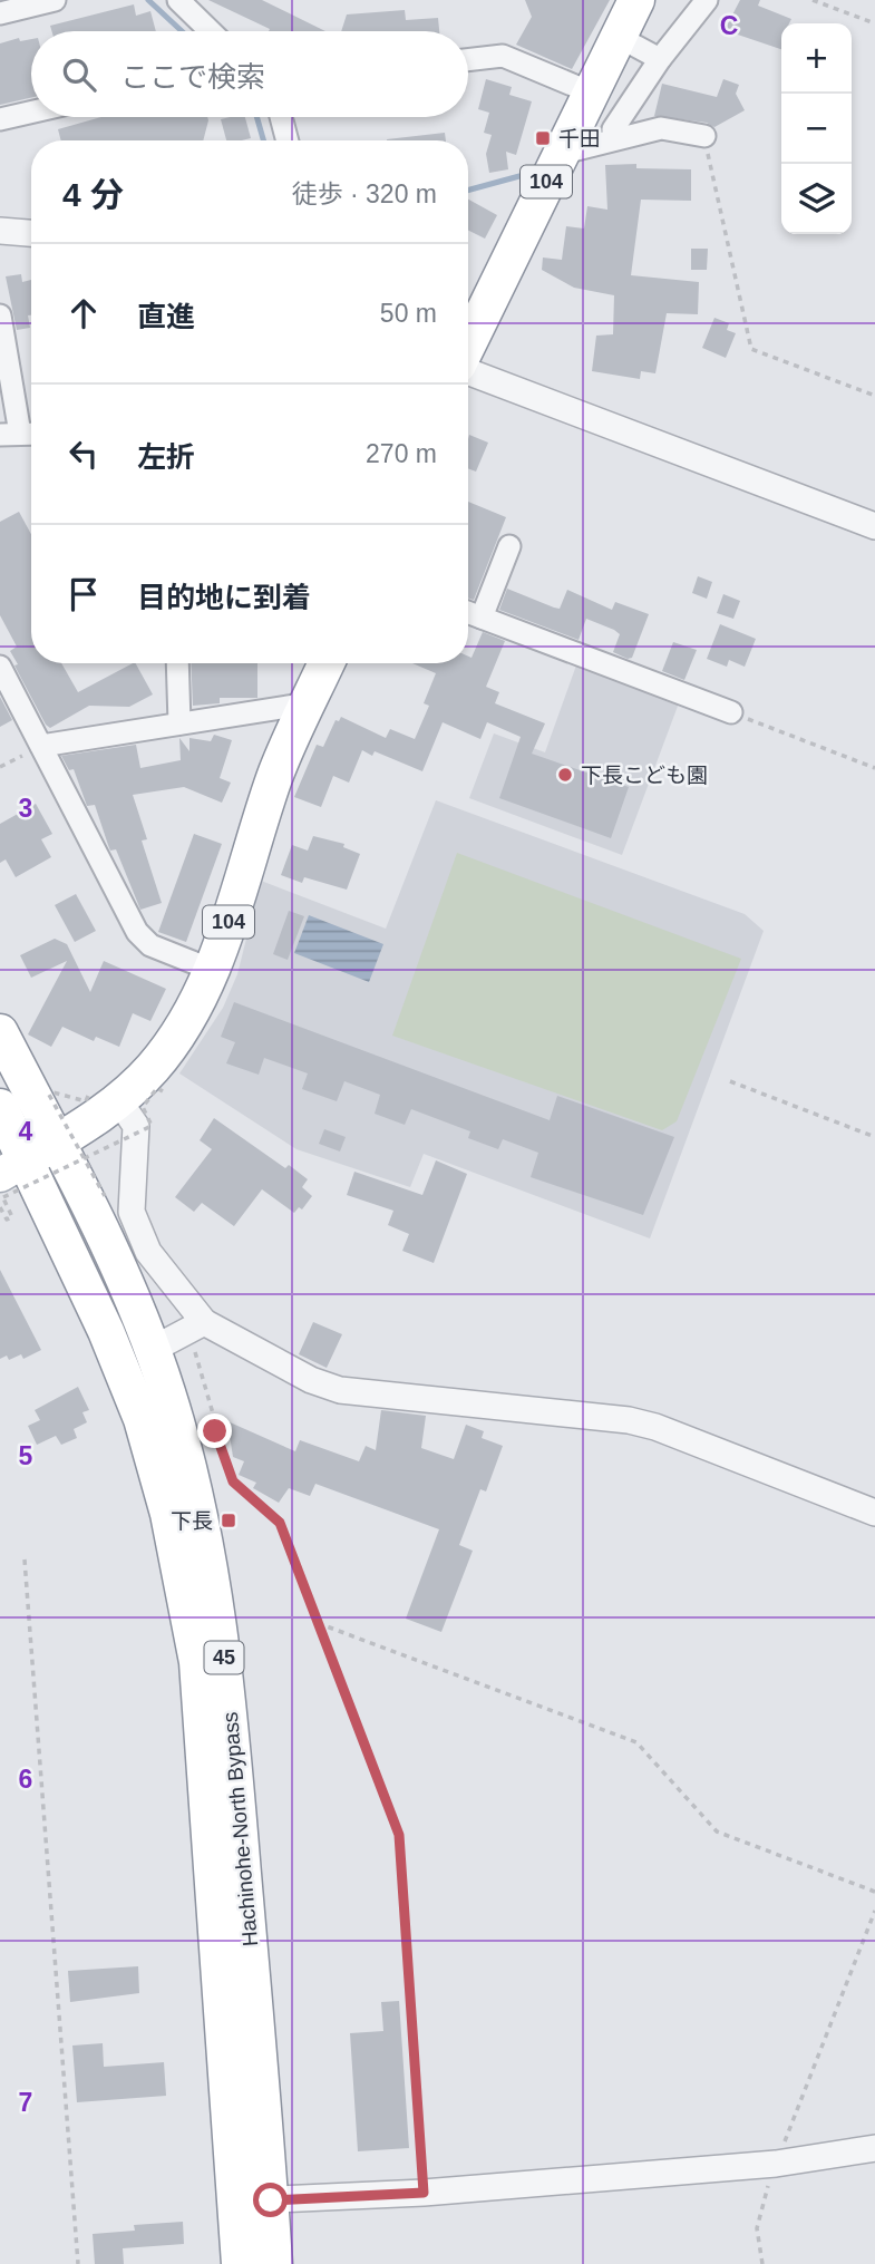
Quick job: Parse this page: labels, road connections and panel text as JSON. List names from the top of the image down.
{
  "streets": {
    "highway": ["104", "45", "Hachinohe-North Bypass"]
  },
  "crossings": [
    ["104", "45"],
    ["104", "Hachinohe-North Bypass"],
    ["45", "Hachinohe-North Bypass"]
  ],
  "places": {
    "transit": ["千田", "下長"],
    "other": ["下長こども園"]
  },
  "page": {
    "map_buttons": ["+", "−"],
    "search": "ここで検索",
    "heading": ["4 分", "徒歩 · 320 m"],
    "list": [
      ["直進", "50 m"],
      ["左折", "270 m"],
      "目的地に到着"
    ]
  },
  "grid": {
    "columns": ["C"],
    "rows": [
      "3",
      "4",
      "5",
      "6",
      "7"
    ]
  }
}
